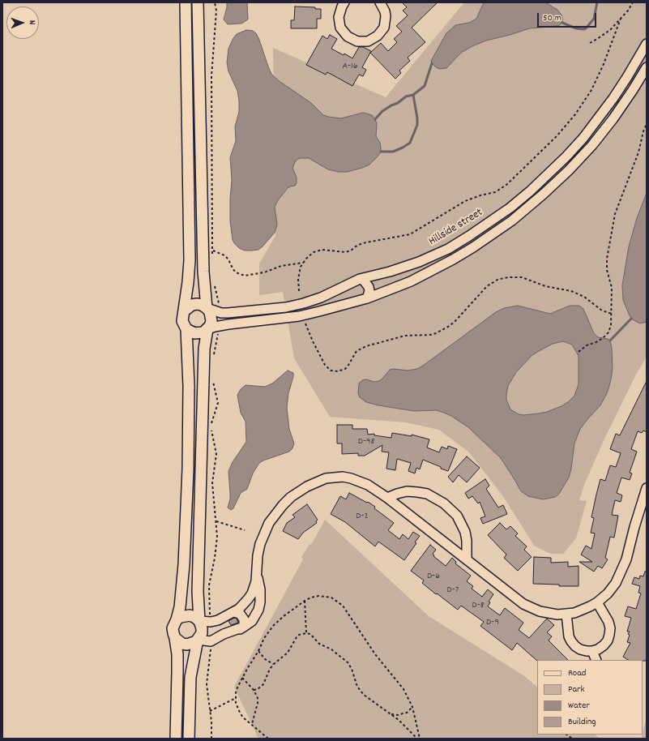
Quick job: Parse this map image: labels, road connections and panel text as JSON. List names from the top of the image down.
{
  "streets": {
    "street": ["Hillside street"]
  },
  "house_numbers": [
    "A-16",
    "D-98",
    "D-2",
    "D-6",
    "D-7",
    "D-8",
    "D-9"
  ],
  "legend": [
    "Road",
    "Park",
    "Water",
    "Building"
  ],
  "scale_bar": "50 m",
  "north": "right"
}
